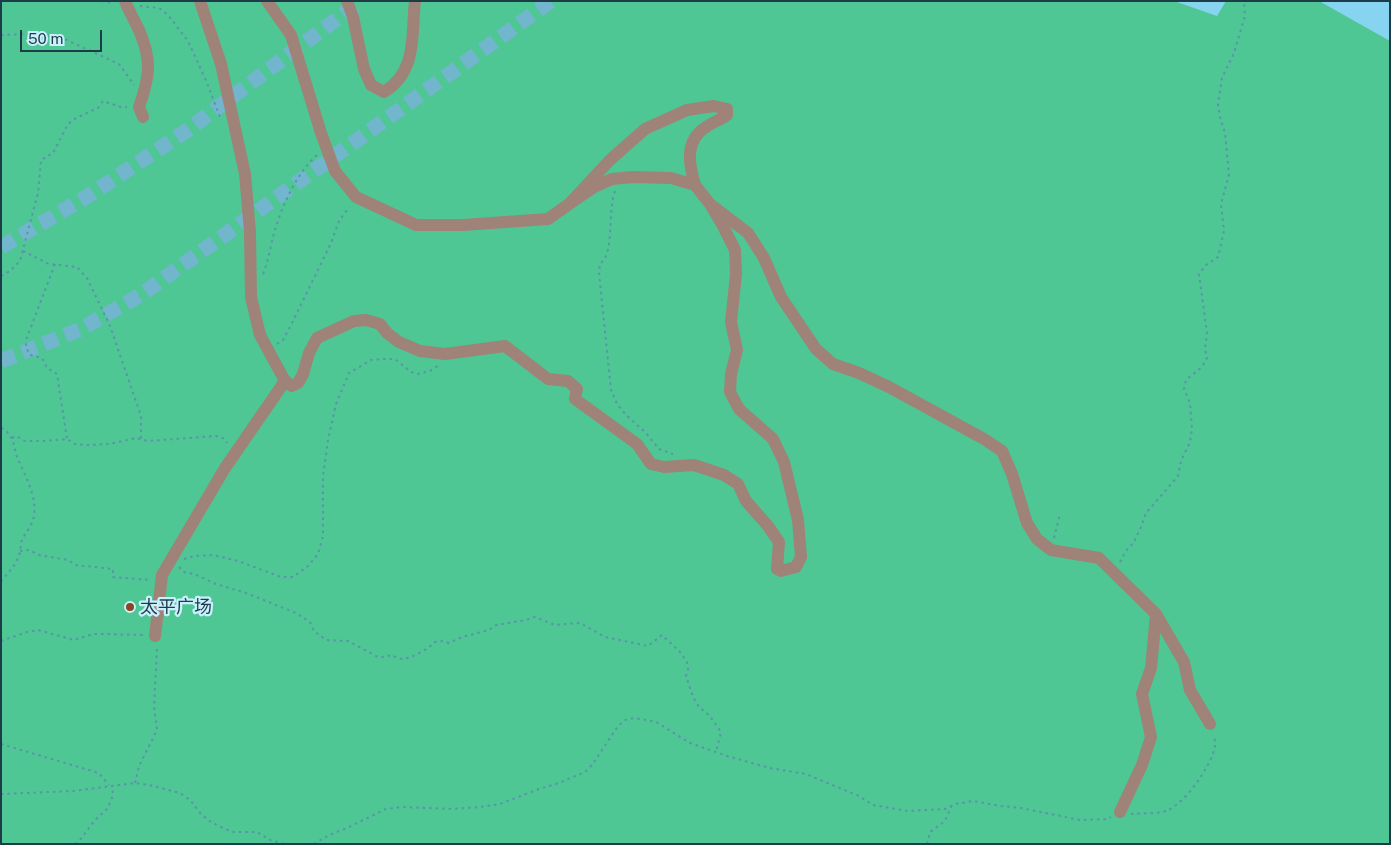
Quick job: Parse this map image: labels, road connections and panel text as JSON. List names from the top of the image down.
{
  "places": ["太平广场"],
  "scale_bar": "50 m"
}
